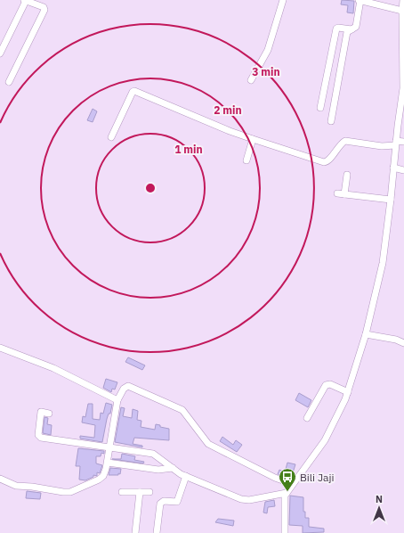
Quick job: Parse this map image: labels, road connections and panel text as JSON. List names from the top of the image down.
{
  "places": {
    "bus stop": ["Bili Jaji"]
  },
  "north": "top",
  "rings": ["3 min", "2 min", "1 min"]
}
